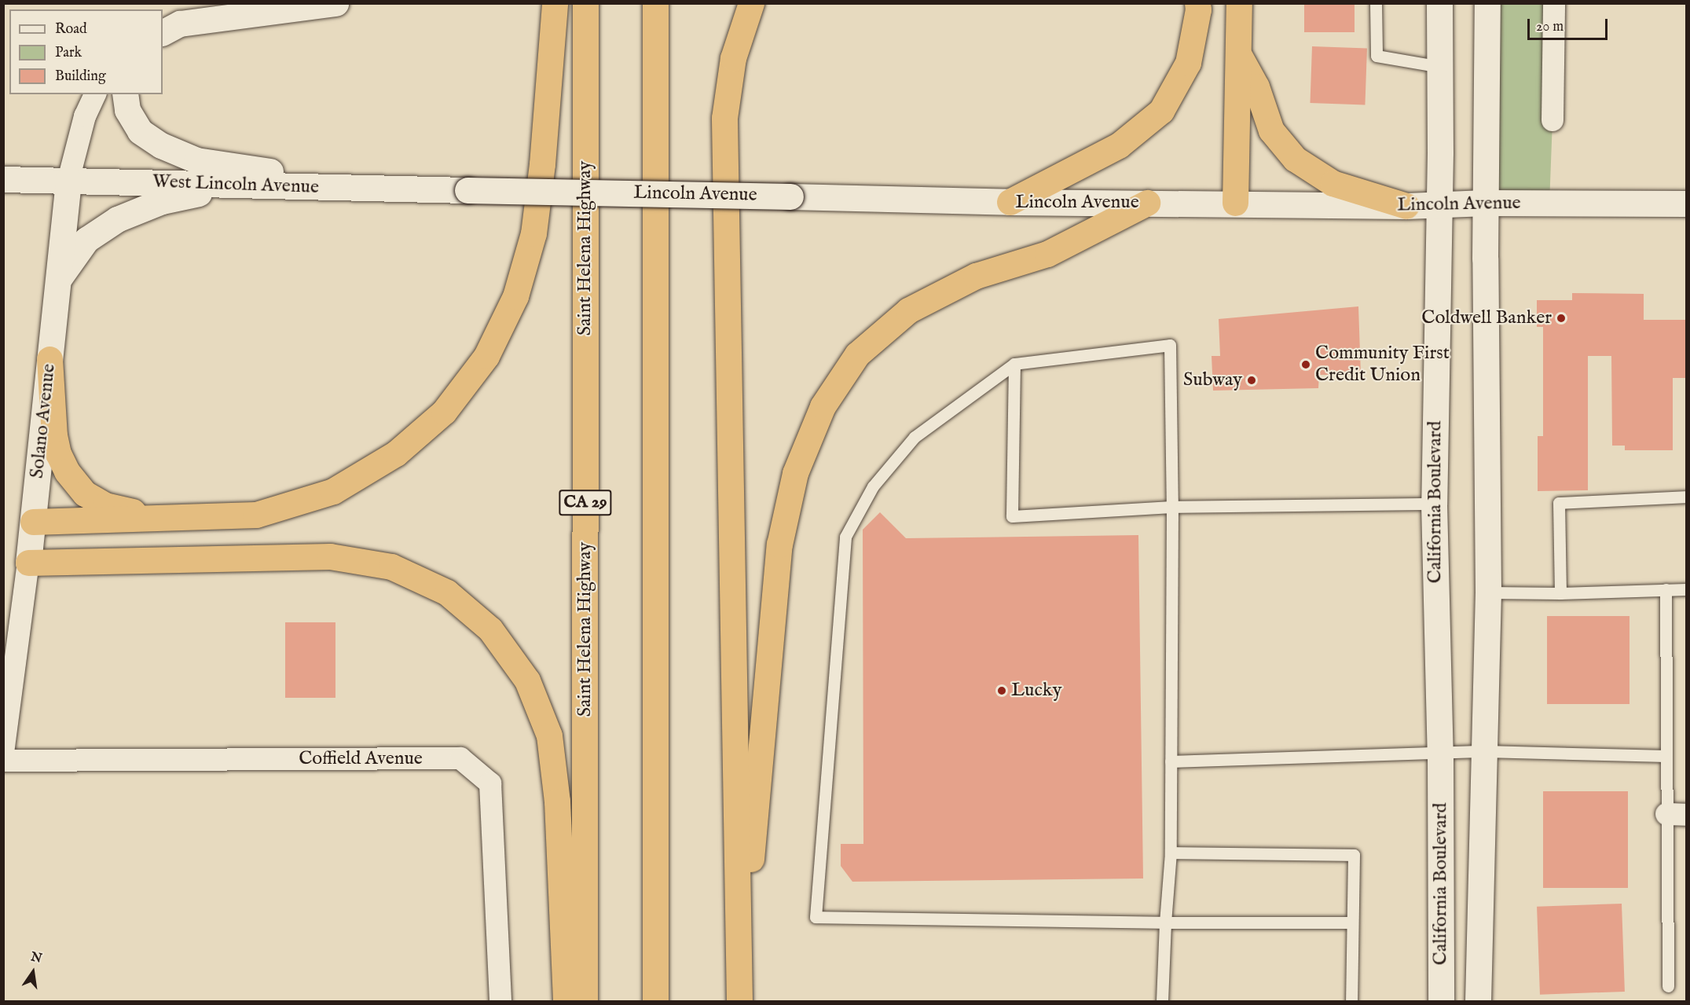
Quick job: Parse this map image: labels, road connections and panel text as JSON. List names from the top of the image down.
{
  "streets": {
    "highway": ["Saint Helena Highway", "CA 29"],
    "main road": [
      "West Lincoln Avenue",
      "Lincoln Avenue",
      "Solano Avenue",
      "California Boulevard"
    ],
    "street": ["Coffield Avenue"]
  },
  "crossings": [
    ["West Lincoln Avenue", "Lincoln Avenue"],
    ["West Lincoln Avenue", "Solano Avenue"],
    ["Lincoln Avenue", "California Boulevard"]
  ],
  "places": [
    "Coldwell Banker",
    "Community First Credit Union",
    "Subway",
    "Lucky"
  ],
  "legend": ["Road", "Park", "Building"],
  "scale_bar": "20 m",
  "north": "top"
}
